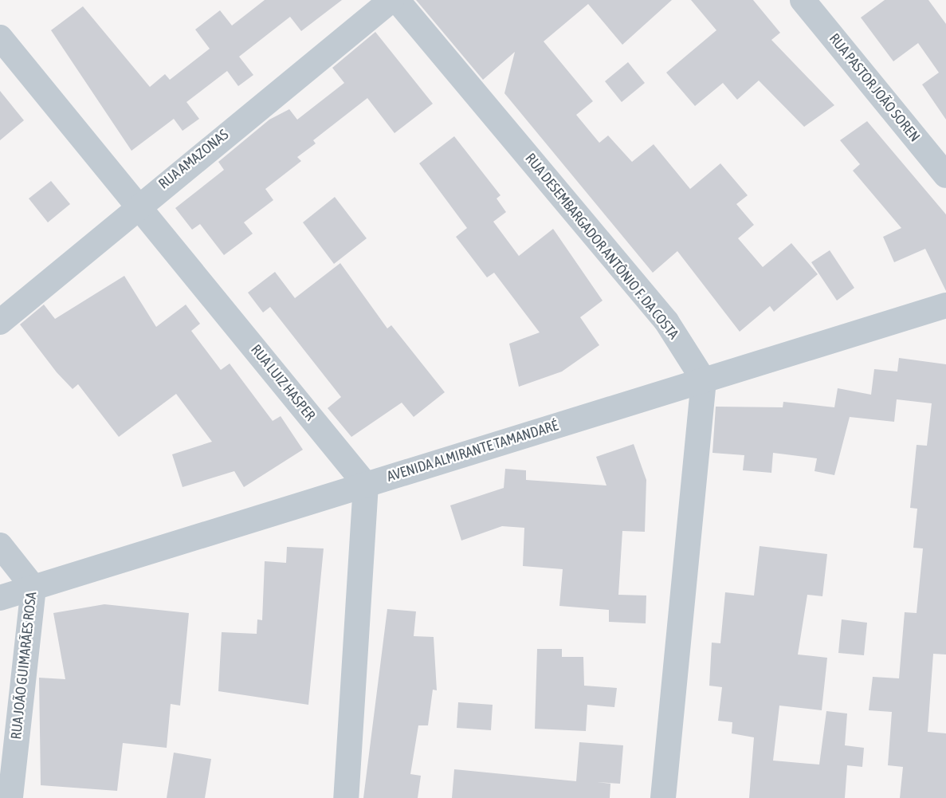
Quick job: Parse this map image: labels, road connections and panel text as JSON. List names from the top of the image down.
{
  "streets": {
    "street": [
      "RUA PASTOR JOÃO SOREN",
      "RUA AMAZONAS",
      "RUA DESEMBARGADOR ANTÔNIO F. DA COSTA",
      "RUA LUIZ HASPER",
      "AVENIDA ALMIRANTE TAMANDARÉ",
      "RUA JOÃO GUIMARÃES ROSA"
    ]
  },
  "crossings": [
    ["RUA AMAZONAS", "RUA LUIZ HASPER"],
    ["RUA DESEMBARGADOR ANTÔNIO F. DA COSTA", "AVENIDA ALMIRANTE TAMANDARÉ"],
    ["RUA LUIZ HASPER", "AVENIDA ALMIRANTE TAMANDARÉ"],
    ["AVENIDA ALMIRANTE TAMANDARÉ", "RUA JOÃO GUIMARÃES ROSA"]
  ]
}
